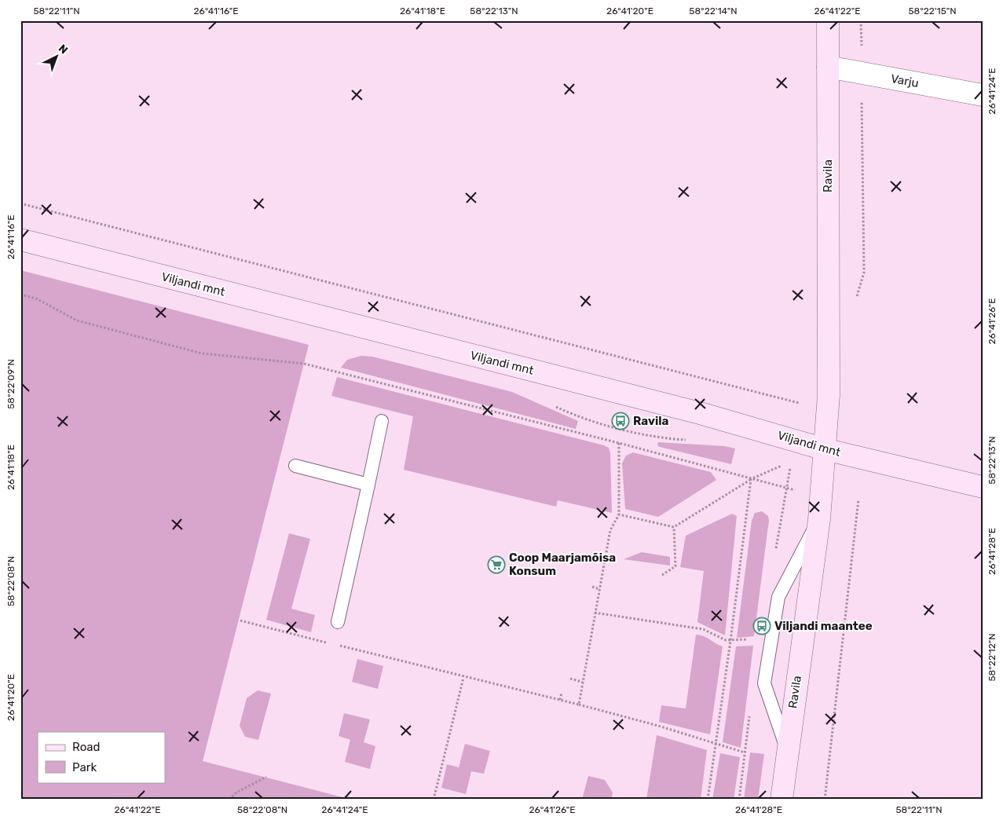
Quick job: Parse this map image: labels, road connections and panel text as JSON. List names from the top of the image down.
{
  "streets": {
    "street": ["Varju", "Ravila", "Viljandi mnt"]
  },
  "crossings": [
    ["Varju", "Ravila"],
    ["Ravila", "Viljandi mnt"]
  ],
  "places": {
    "bus stop": ["Ravila", "Viljandi maantee"],
    "supermarket": ["Coop Maarjamõisa Konsum"]
  },
  "legend": ["Road", "Park"],
  "north": "top right",
  "coordinates": [
    "58°22'11\"N",
    "26°41'16\"E",
    "26°41'18\"E",
    "58°22'13\"N",
    "26°41'20\"E",
    "58°22'14\"N",
    "26°41'22\"E",
    "58°22'15\"N",
    "26°41'24\"E",
    "26°41'26\"E",
    "58°22'09\"N",
    "26°41'28\"E",
    "58°22'08\"N",
    "58°22'12\"N"
  ]
}
